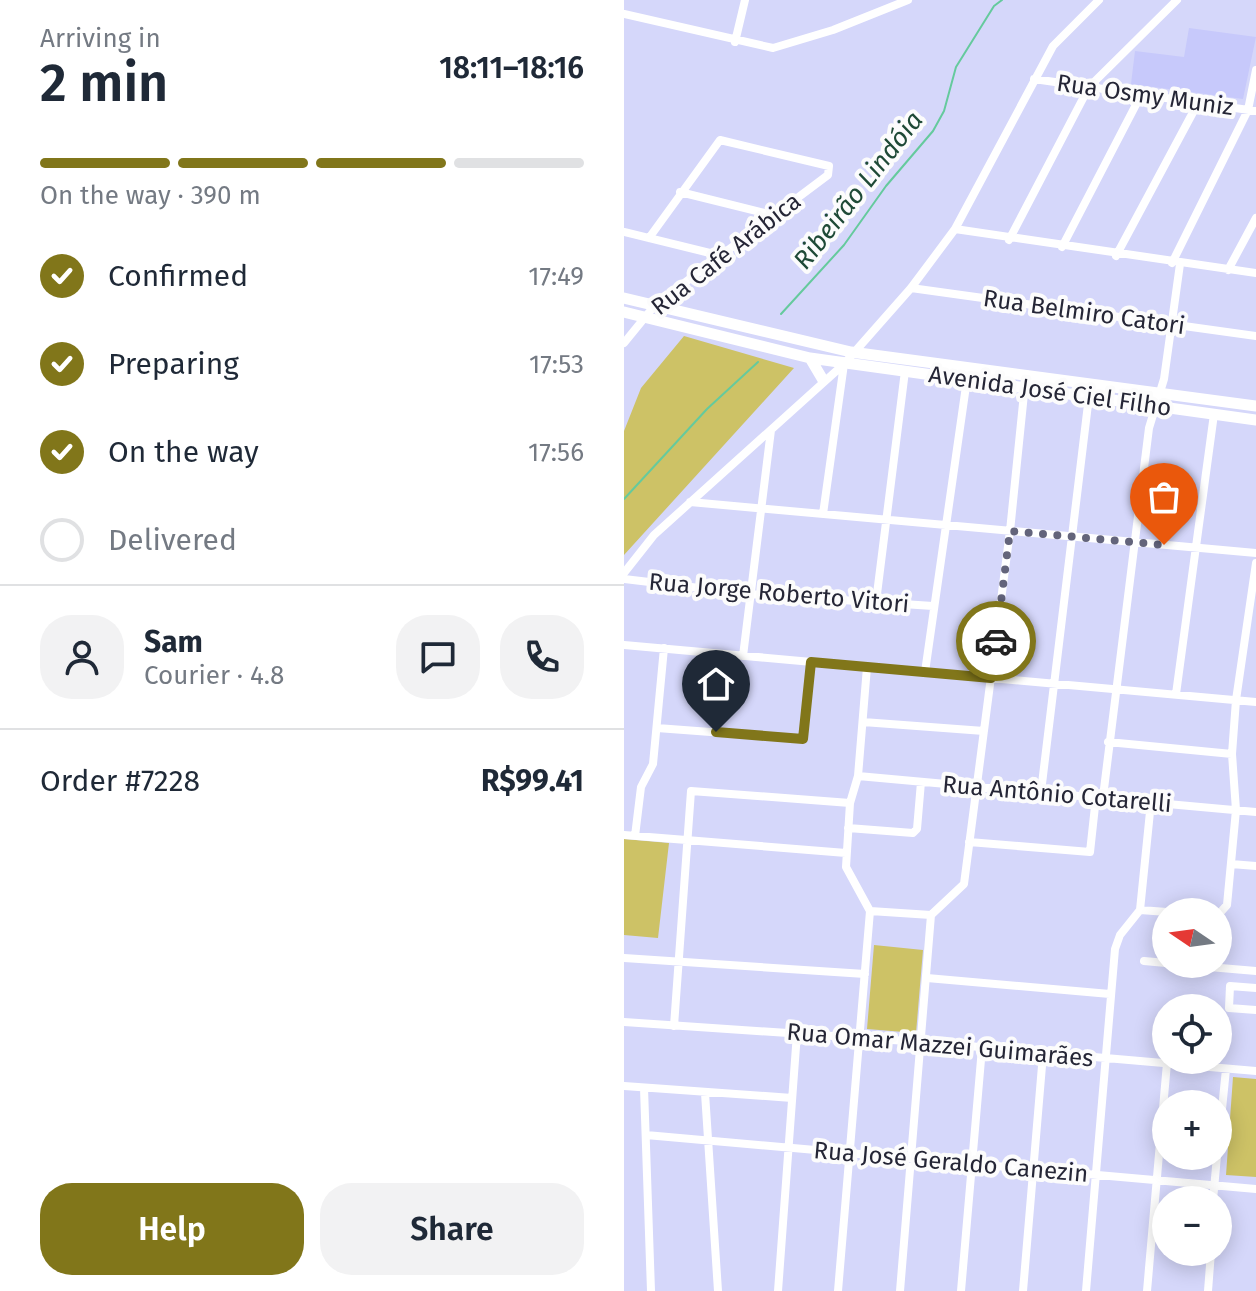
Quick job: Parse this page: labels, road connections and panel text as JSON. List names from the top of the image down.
{
  "streets": {
    "street": [
      "Rua Osmy Muniz",
      "Rua Café Arábica",
      "Rua Belmiro Catori",
      "Avenida José Ciel Filho",
      "Rua Jorge Roberto Vitori",
      "Rua Antônio Cotarelli",
      "Rua Omar Mazzei Guimarães",
      "Rua José Geraldo Canezin"
    ]
  },
  "crossings": [
    ["Rua Café Arábica", "Avenida José Ciel Filho"]
  ],
  "water": ["Ribeirão Lindóia"],
  "north": "left",
  "page": {
    "heading": ["2 min", "Arriving in", "18:11–18:16"],
    "panel": [
      "Sam",
      "Courier · 4.8",
      "Order #7228",
      "R$99.41"
    ],
    "bar": "On the way · 390 m",
    "list": [
      ["Confirmed", "17:49"],
      ["Preparing", "17:53"],
      ["On the way", "17:56"],
      "Delivered"
    ],
    "map_buttons": ["+", "−"],
    "buttons": ["Help", "Share"]
  }
}
